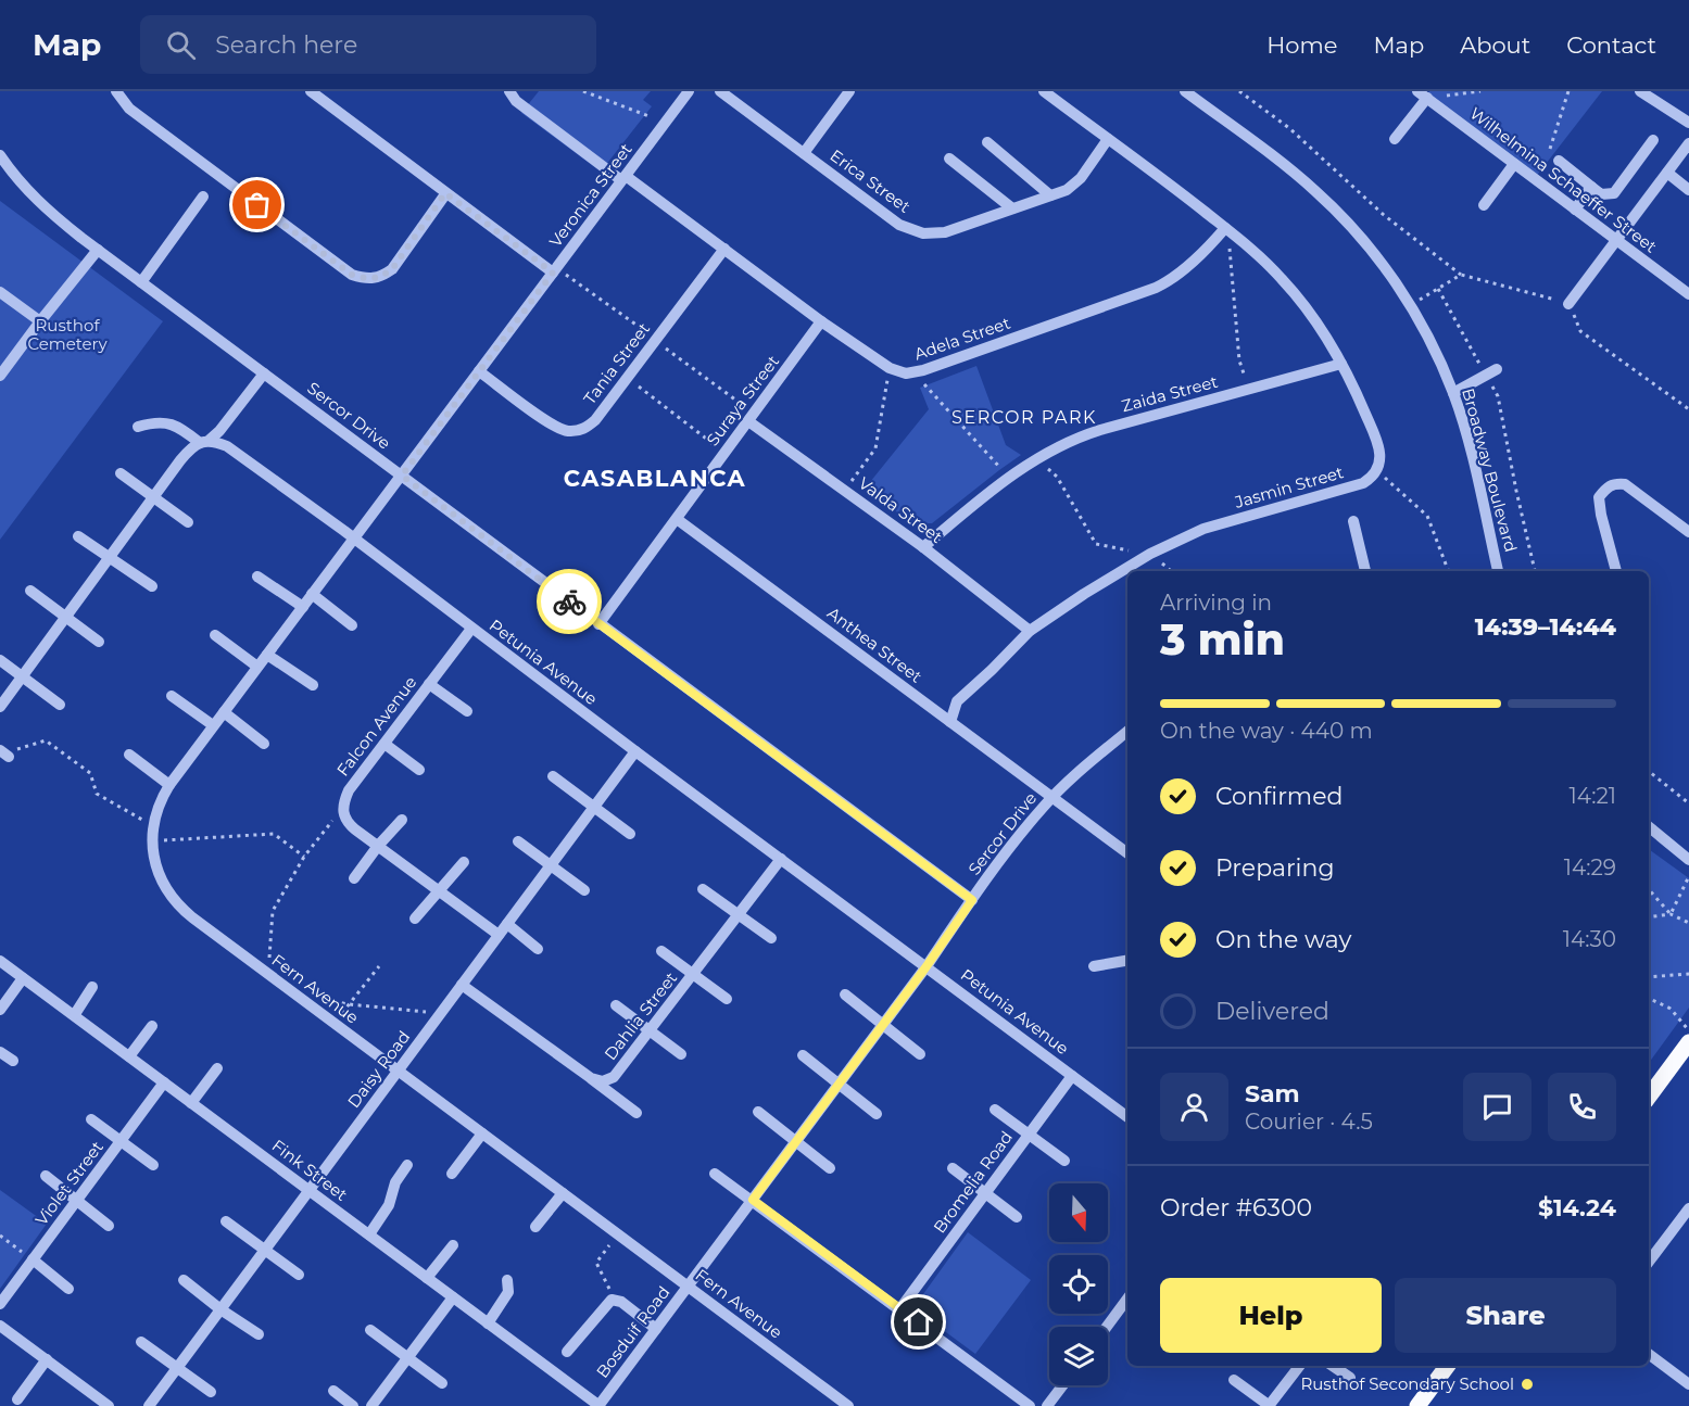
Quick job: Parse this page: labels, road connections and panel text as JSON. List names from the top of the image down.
{
  "streets": {
    "street": [
      "Wilhelmina Schaeffer Street",
      "Erica Street",
      "Veronica Street",
      "Adela Street",
      "Tania Street",
      "Zaida Street",
      "Suraya Street",
      "Sercor Drive",
      "Broadway Boulevard",
      "Jasmin Street",
      "Valda Street",
      "Anthea Street",
      "Petunia Avenue",
      "Falcon Avenue",
      "Fern Avenue",
      "Dahlia Street",
      "Daisy Road",
      "Fink Street",
      "Bromelia Road",
      "Violet Street",
      "Bosduif Road"
    ]
  },
  "crossings": [
    ["Veronica Street", "Adela Street"],
    ["Veronica Street", "Tania Street"],
    ["Veronica Street", "Sercor Drive"],
    ["Veronica Street", "Fern Avenue"],
    ["Adela Street", "Tania Street"],
    ["Adela Street", "Suraya Street"],
    ["Zaida Street", "Valda Street"],
    ["Suraya Street", "Sercor Drive"],
    ["Suraya Street", "Valda Street"],
    ["Suraya Street", "Anthea Street"],
    ["Sercor Drive", "Anthea Street"],
    ["Sercor Drive", "Fern Avenue"],
    ["Sercor Drive", "Bosduif Road"],
    ["Jasmin Street", "Valda Street"],
    ["Jasmin Street", "Anthea Street"],
    ["Petunia Avenue", "Falcon Avenue"],
    ["Petunia Avenue", "Fern Avenue"],
    ["Petunia Avenue", "Dahlia Street"],
    ["Petunia Avenue", "Daisy Road"],
    ["Petunia Avenue", "Bromelia Road"],
    ["Petunia Avenue", "Bosduif Road"],
    ["Fern Avenue", "Daisy Road"],
    ["Fern Avenue", "Bosduif Road"],
    ["Daisy Road", "Fink Street"],
    ["Fink Street", "Violet Street"],
    ["Fink Street", "Bosduif Road"]
  ],
  "districts": ["SERCOR PARK", "CASABLANCA"],
  "parks": ["Rusthof Cemetery"],
  "places": ["Rusthof Secondary School"],
  "north": "bottom",
  "page": {
    "header": "Map",
    "search": "Search here",
    "nav": [
      "Home",
      "Map",
      "About",
      "Contact"
    ],
    "heading": ["3 min", "Arriving in", "14:39–14:44"],
    "panel": [
      "Sam",
      "Courier · 4.5",
      "Order #6300",
      "$14.24"
    ],
    "bar": "On the way · 440 m",
    "list": [
      ["Confirmed", "14:21"],
      ["Preparing", "14:29"],
      ["On the way", "14:30"],
      "Delivered"
    ],
    "buttons": ["Help", "Share"]
  }
}
